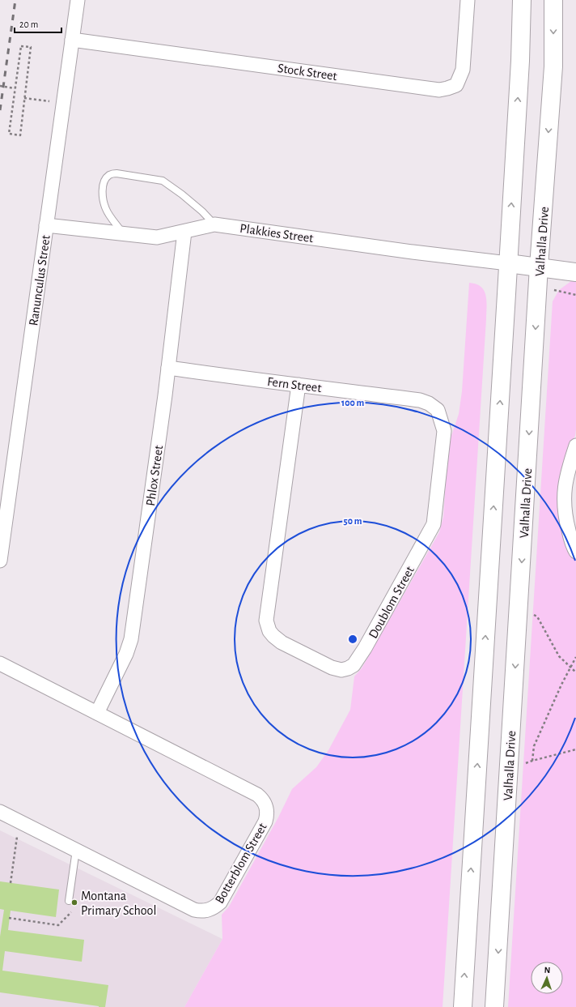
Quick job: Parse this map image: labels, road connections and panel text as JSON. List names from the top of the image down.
{
  "streets": {
    "main road": ["Valhalla Drive"],
    "street": [
      "Stock Street",
      "Plakkies Street",
      "Ranunculus Street",
      "Fern Street",
      "Phlox Street",
      "Doublom Street",
      "Botterblom Street"
    ]
  },
  "crossings": [
    ["Stock Street", "Ranunculus Street"],
    ["Plakkies Street", "Ranunculus Street"],
    ["Plakkies Street", "Phlox Street"],
    ["Fern Street", "Phlox Street"],
    ["Fern Street", "Doublom Street"],
    ["Phlox Street", "Botterblom Street"]
  ],
  "places": ["Montana Primary School"],
  "scale_bar": "20 m",
  "north": "top",
  "rings": ["100 m", "50 m"]
}
